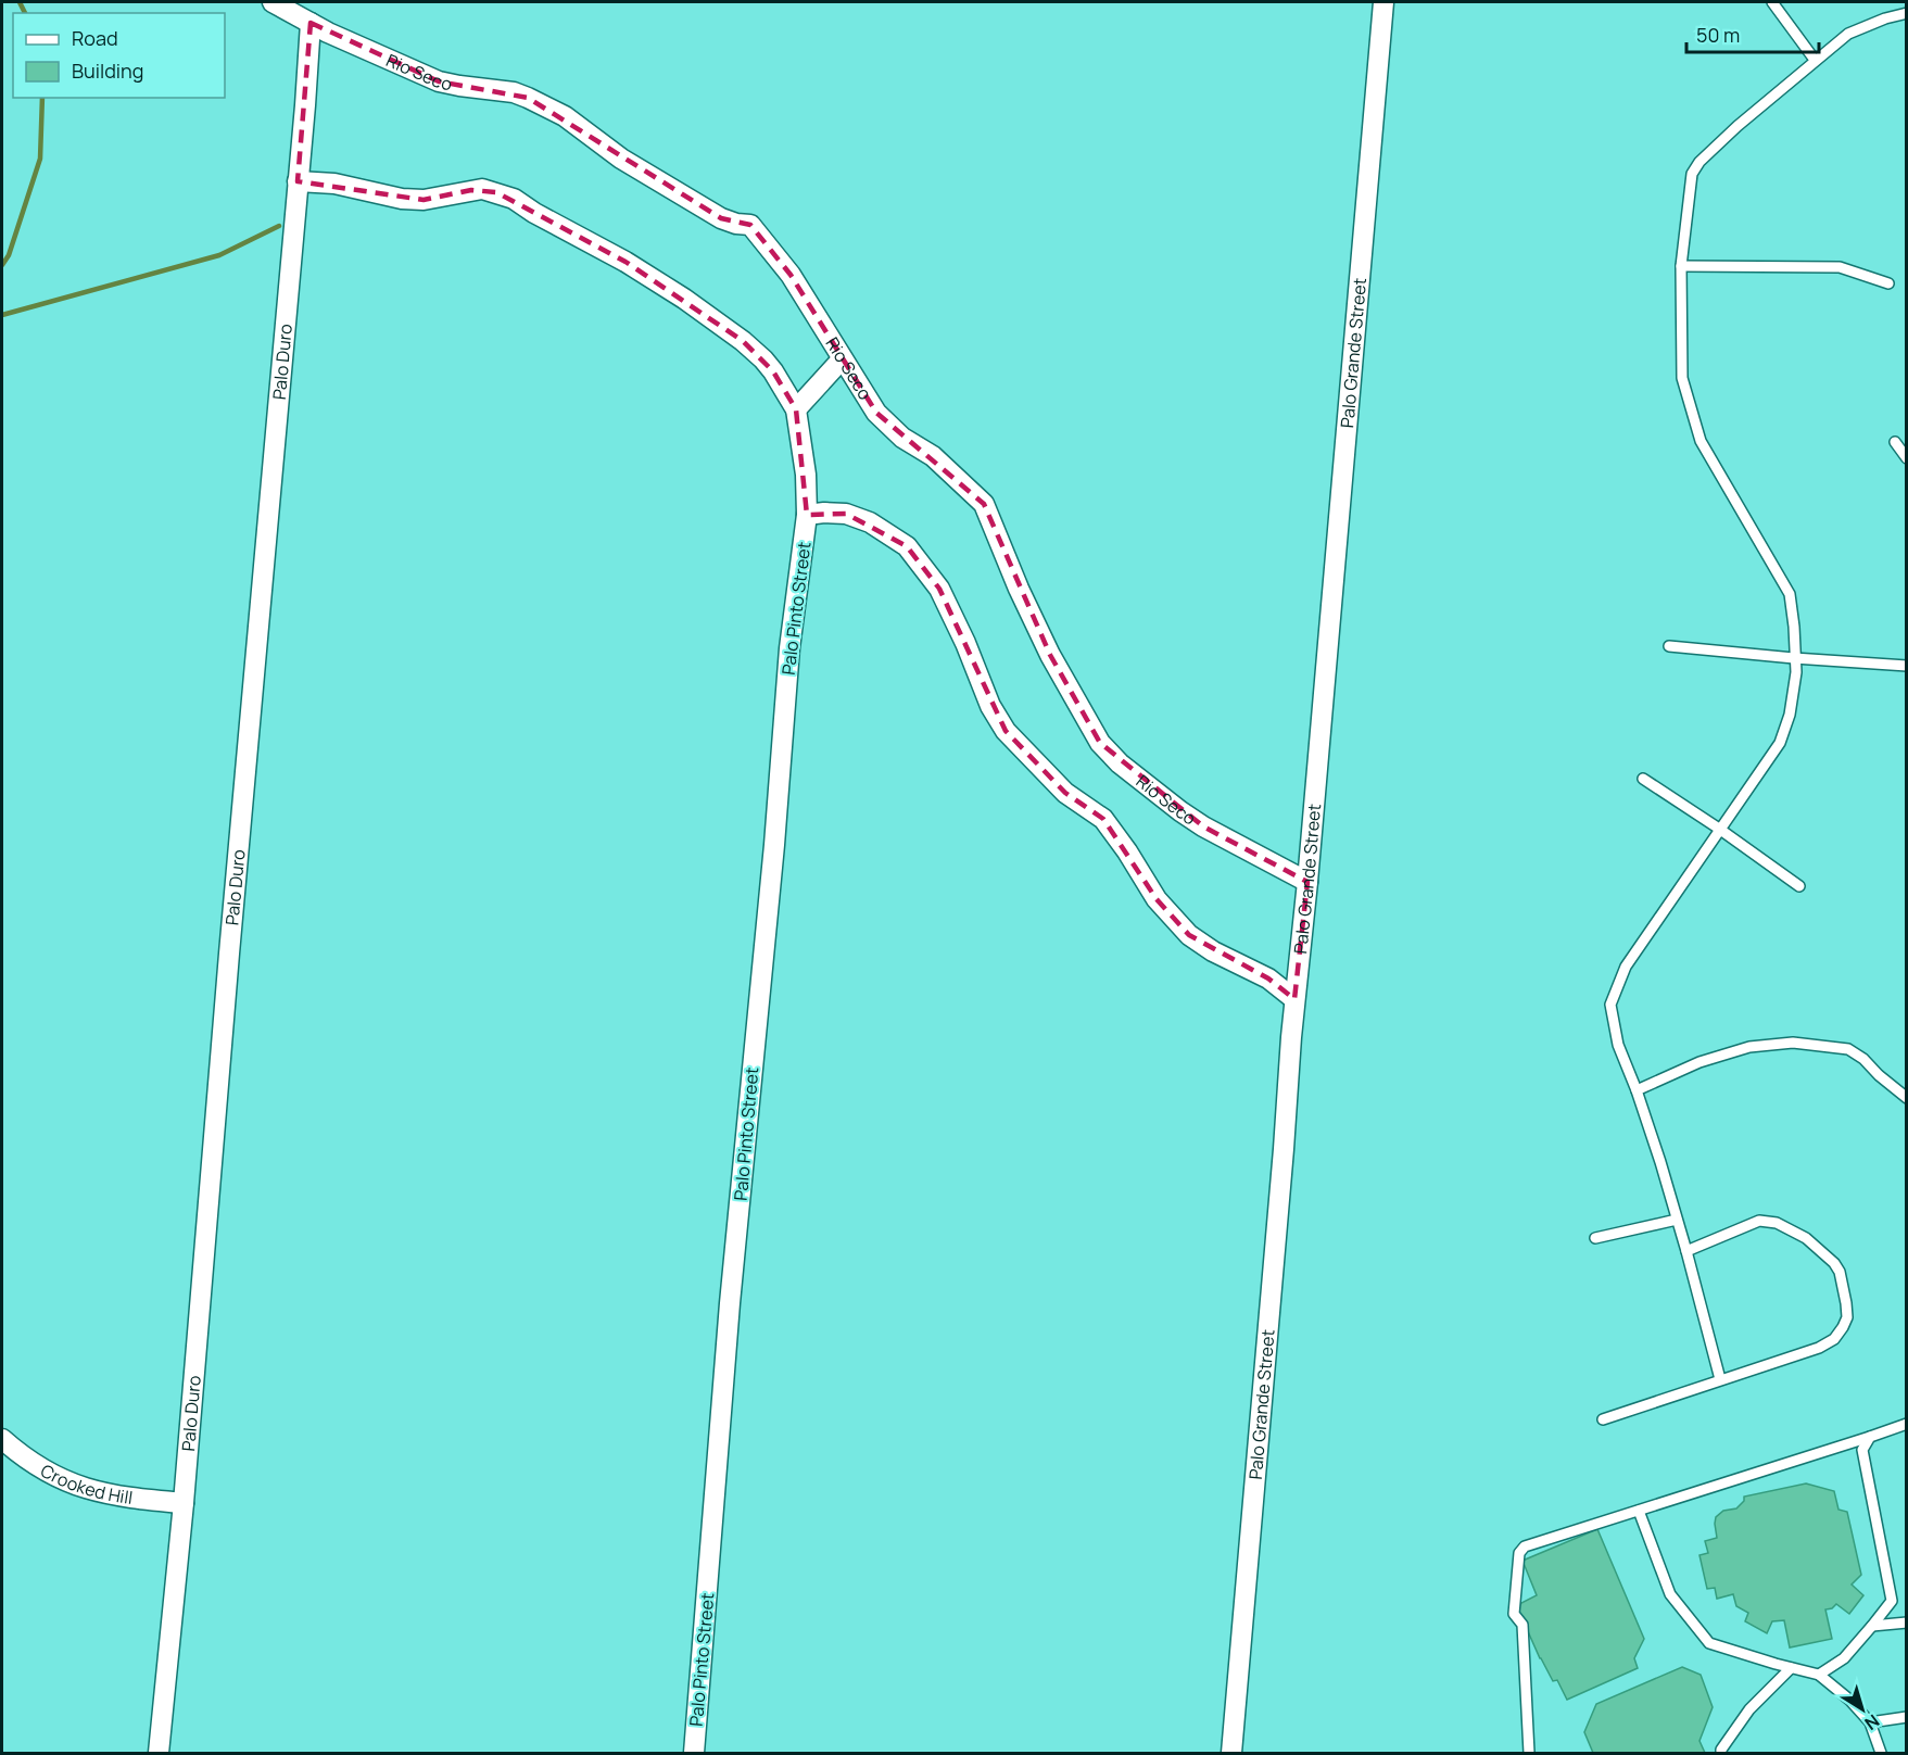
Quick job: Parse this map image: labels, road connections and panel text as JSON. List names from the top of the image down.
{
  "streets": {
    "street": [
      "Rio Seco",
      "Palo Grande Street",
      "Palo Duro",
      "Palo Pinto Street",
      "Crooked Hill"
    ]
  },
  "crossings": [
    ["Rio Seco", "Palo Grande Street"],
    ["Rio Seco", "Palo Duro"],
    ["Palo Duro", "Crooked Hill"]
  ],
  "legend": ["Road", "Building"],
  "scale_bar": "50 m",
  "north": "bottom right"
}
